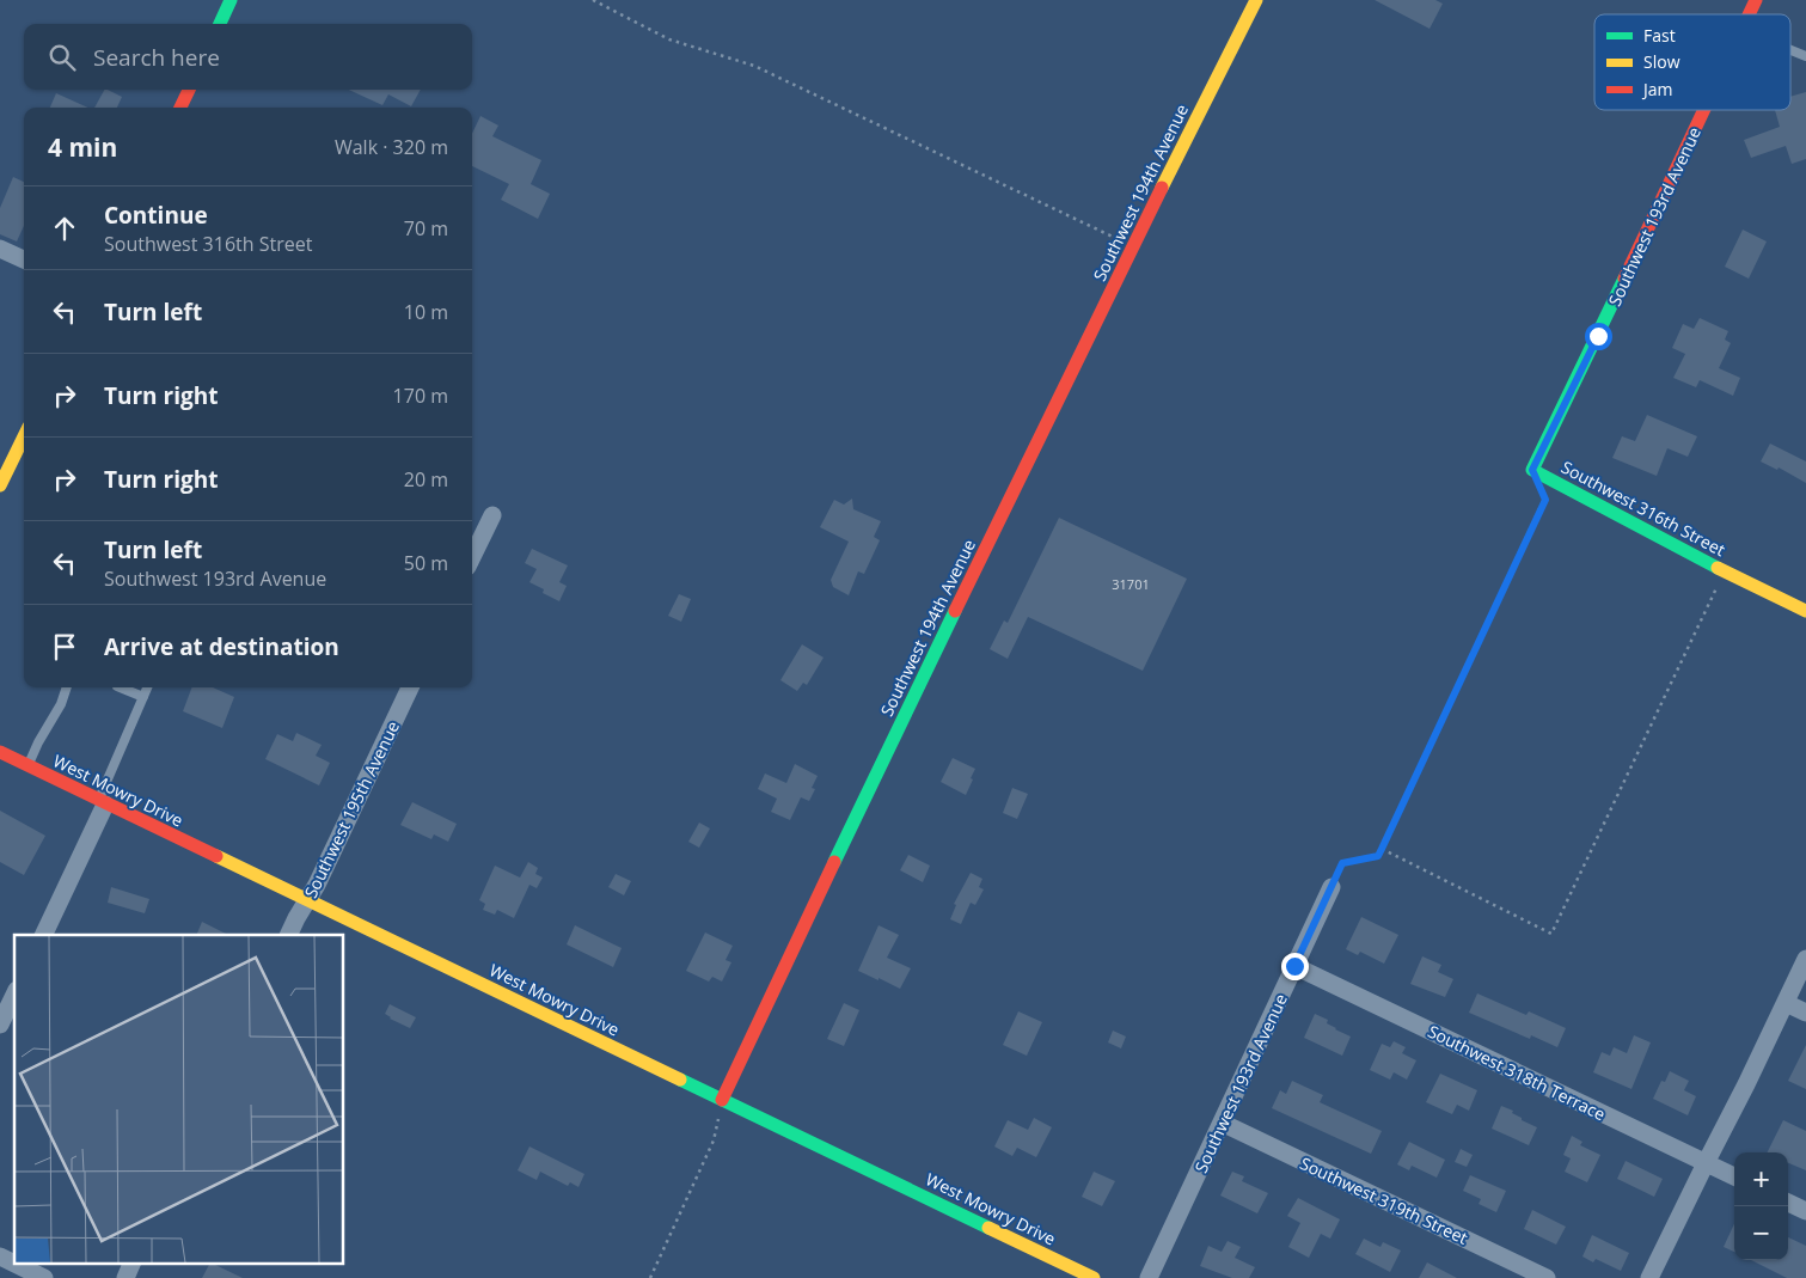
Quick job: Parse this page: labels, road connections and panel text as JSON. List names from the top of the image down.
{
  "streets": {
    "street": [
      "Southwest 194th Avenue",
      "Southwest 193rd Avenue",
      "Southwest 316th Street",
      "West Mowry Drive",
      "Southwest 195th Avenue",
      "Southwest 318th Terrace",
      "Southwest 319th Street"
    ]
  },
  "crossings": [
    ["Southwest 194th Avenue", "West Mowry Drive"],
    ["Southwest 193rd Avenue", "Southwest 316th Street"],
    ["Southwest 193rd Avenue", "Southwest 318th Terrace"],
    ["Southwest 193rd Avenue", "Southwest 319th Street"],
    ["West Mowry Drive", "Southwest 195th Avenue"]
  ],
  "house_numbers": ["31701"],
  "legend": ["Fast", "Slow", "Jam"],
  "page": {
    "search": "Search here",
    "heading": ["4 min", "Walk · 320 m"],
    "list": [
      ["Continue", "Southwest 316th Street", "70 m"],
      ["Turn left", "10 m"],
      ["Turn right", "170 m"],
      ["Turn right", "20 m"],
      ["Turn left", "Southwest 193rd Avenue", "50 m"],
      "Arrive at destination"
    ],
    "map_buttons": ["+", "−"]
  }
}
